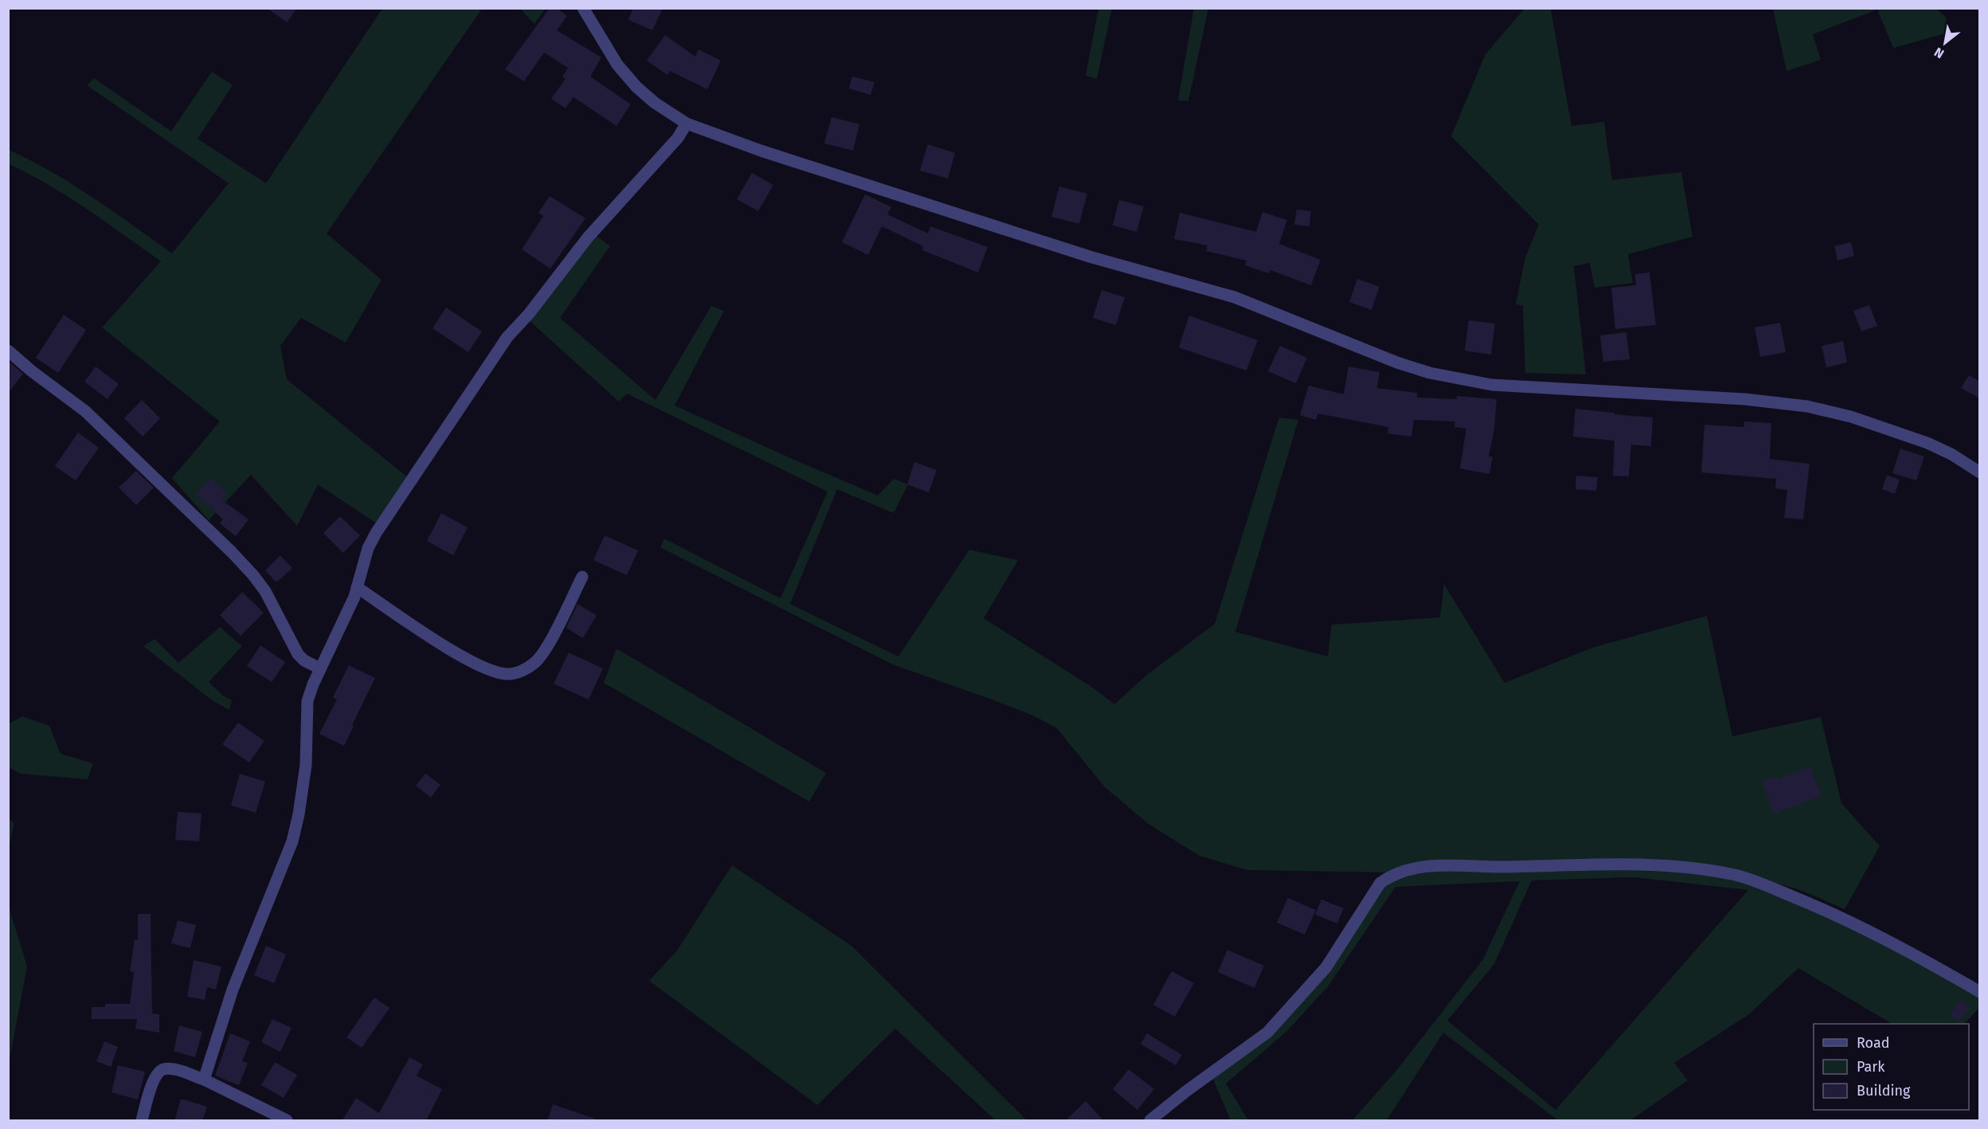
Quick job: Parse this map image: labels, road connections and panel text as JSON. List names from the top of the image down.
{
  "legend": ["Road", "Park", "Building"],
  "north": "bottom left"
}
